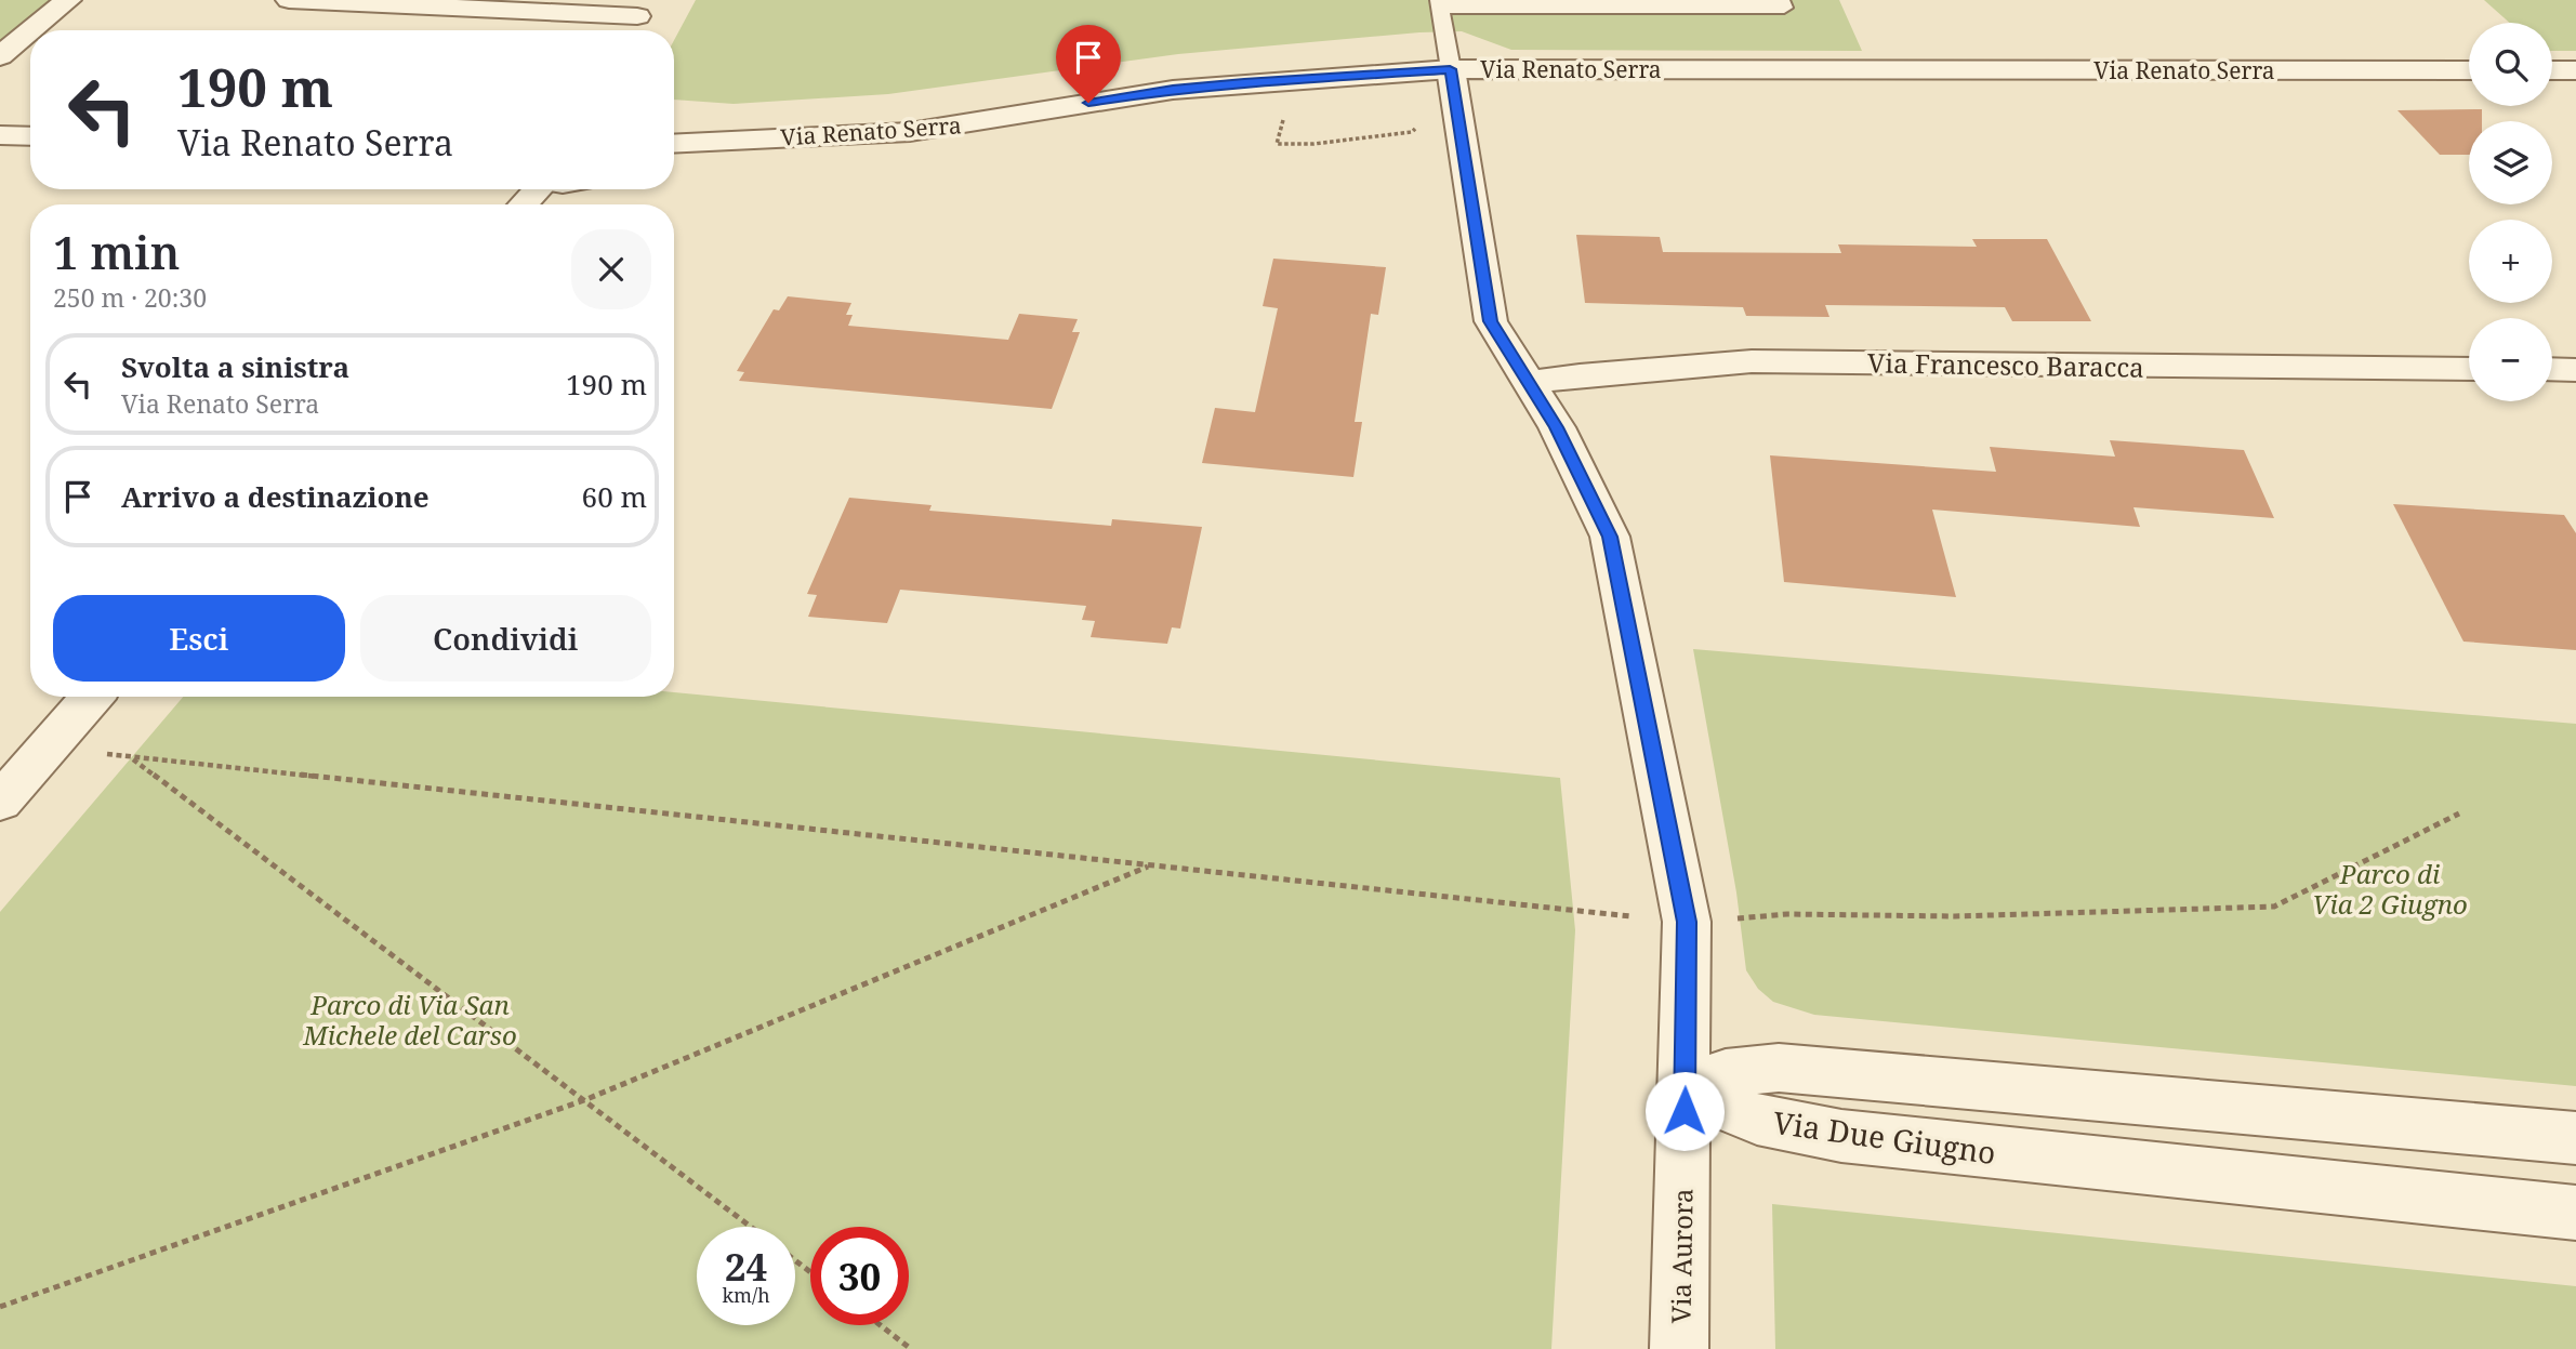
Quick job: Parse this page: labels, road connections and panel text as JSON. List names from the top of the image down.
{
  "streets": {
    "street": [
      "Via Renato Serra",
      "Via Francesco Baracca",
      "Via Due Giugno",
      "Via Aurora"
    ]
  },
  "crossings": [
    ["Via Renato Serra", "Via Aurora"],
    ["Via Francesco Baracca", "Via Aurora"],
    ["Via Due Giugno", "Via Aurora"]
  ],
  "parks": ["Parco di Via 2 Giugno", "Parco di Via San Michele del Carso"],
  "page": {
    "map_buttons": ["+", "−"],
    "turn": ["190 m", "Via Renato Serra"],
    "heading": ["1 min", "250 m · 20:30"],
    "list": [
      {
        "name": "Svolta a sinistra",
        "note": "Via Renato Serra",
        "value": "190 m"
      },
      {
        "name": "Arrivo a destinazione",
        "value": "60 m"
      }
    ],
    "buttons": ["Esci", "Condividi"],
    "speed": "24 km/h",
    "limit": "30"
  }
}
